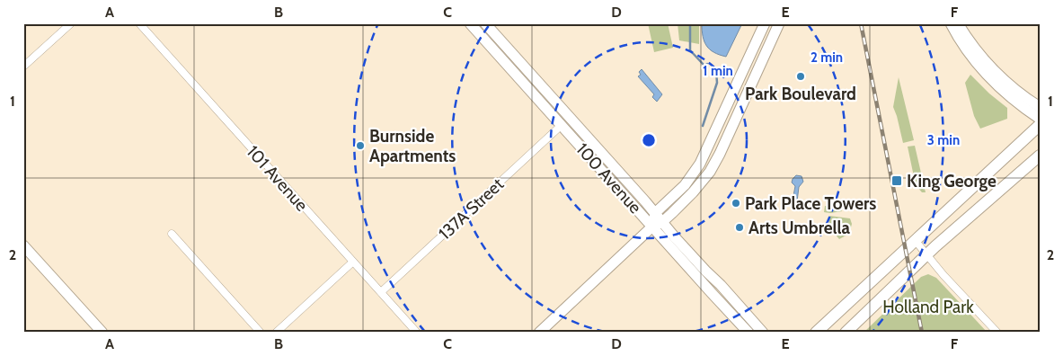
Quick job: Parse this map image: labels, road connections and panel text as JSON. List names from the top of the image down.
{
  "streets": {
    "main road": ["100 Avenue"],
    "street": ["101 Avenue", "137A Street"]
  },
  "crossings": [
    ["101 Avenue", "137A Street"],
    ["100 Avenue", "137A Street"]
  ],
  "parks": ["Holland Park"],
  "places": {
    "other": [
      "Park Boulevard",
      "Burnside Apartments",
      "Park Place Towers",
      "Arts Umbrella"
    ],
    "transit": ["King George"]
  },
  "grid": {
    "columns": [
      "A",
      "B",
      "C",
      "D",
      "E",
      "F"
    ],
    "rows": ["1", "2"]
  },
  "rings": ["2 min", "1 min", "3 min"]
}
